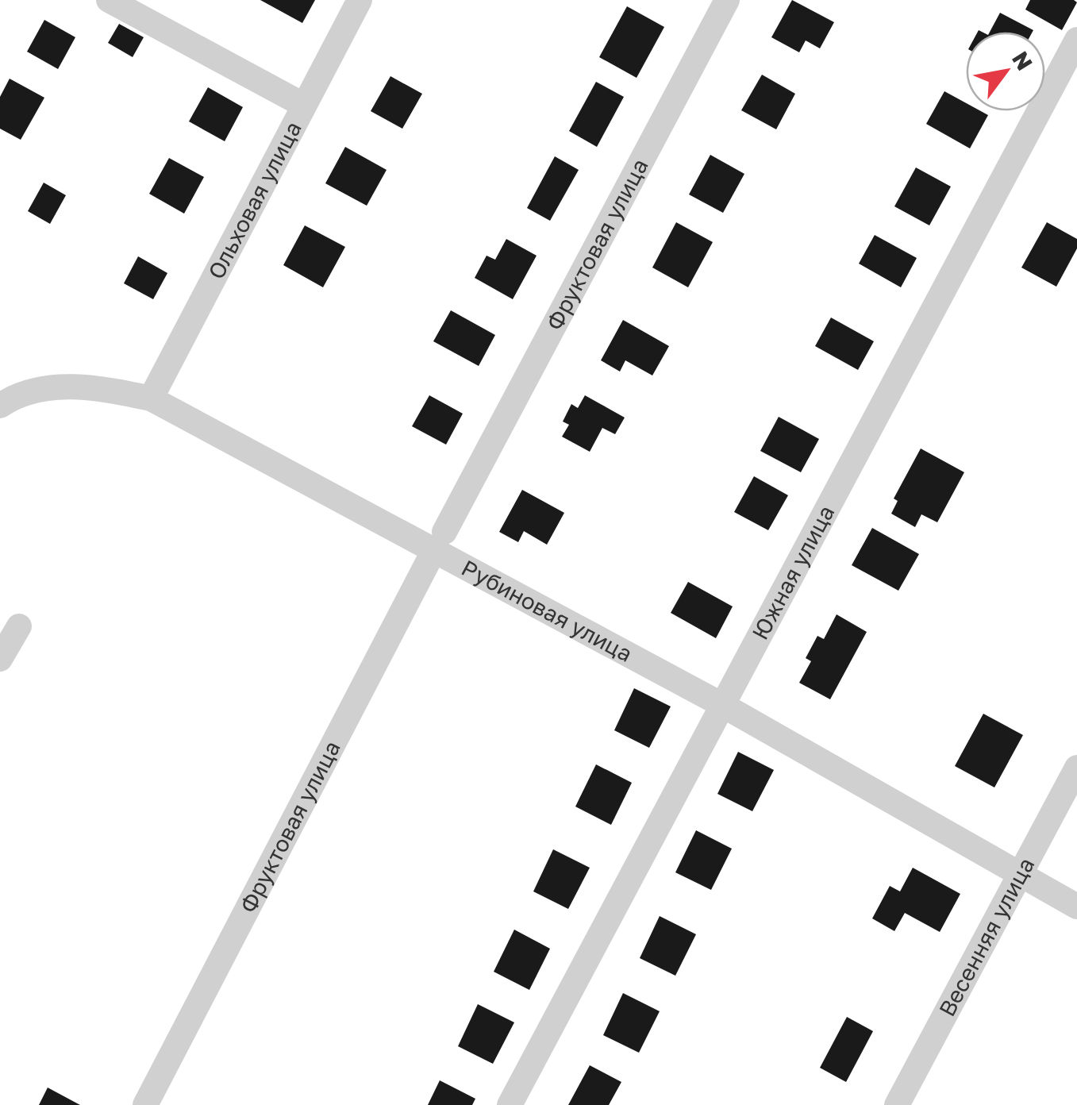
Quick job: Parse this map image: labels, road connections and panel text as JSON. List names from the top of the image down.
{
  "streets": {
    "street": [
      "Ольховая улица",
      "Фруктовая улица",
      "Южная улица",
      "Рубиновая улица",
      "Весенняя улица"
    ]
  },
  "crossings": [
    ["Ольховая улица", "Рубиновая улица"],
    ["Фруктовая улица", "Рубиновая улица"],
    ["Южная улица", "Рубиновая улица"],
    ["Рубиновая улица", "Весенняя улица"]
  ],
  "north": "top right"
}
